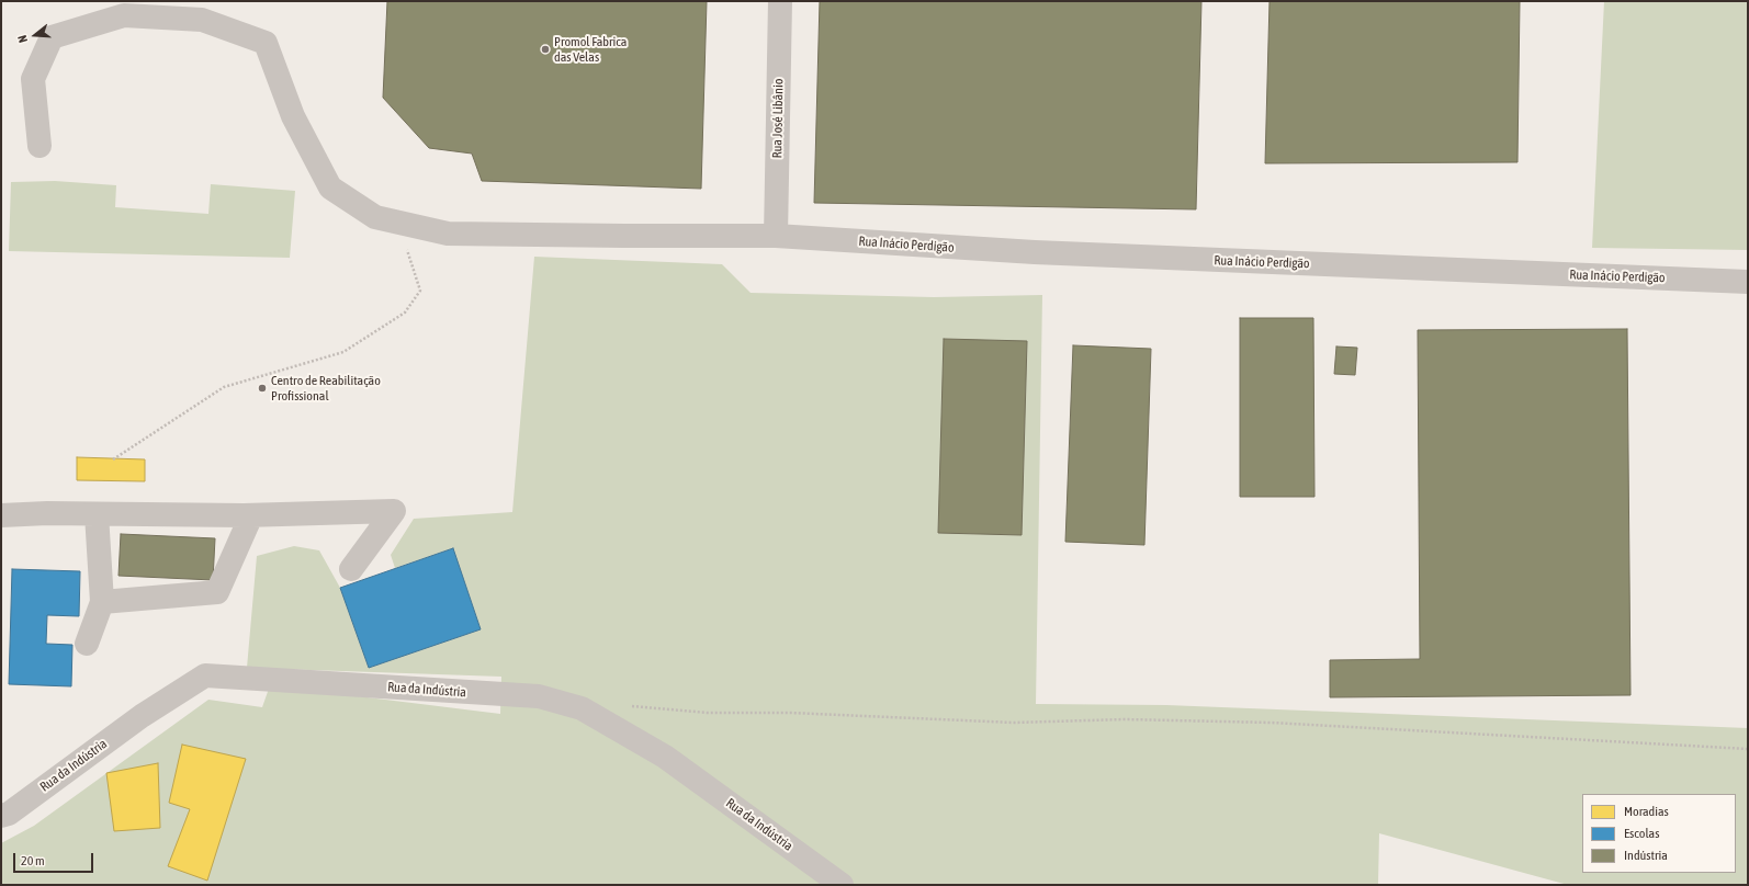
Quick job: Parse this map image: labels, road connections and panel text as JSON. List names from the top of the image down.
{
  "streets": {
    "street": ["Rua José Libânio", "Rua Inácio Perdigão", "Rua da Indústria"]
  },
  "crossings": [
    ["Rua José Libânio", "Rua Inácio Perdigão"]
  ],
  "places": ["Promol Fabrica das Velas", "Centro de Reabilitação Profissional"],
  "legend": ["Moradias", "Escolas", "Indústria"],
  "scale_bar": "20 m",
  "north": "left"
}
